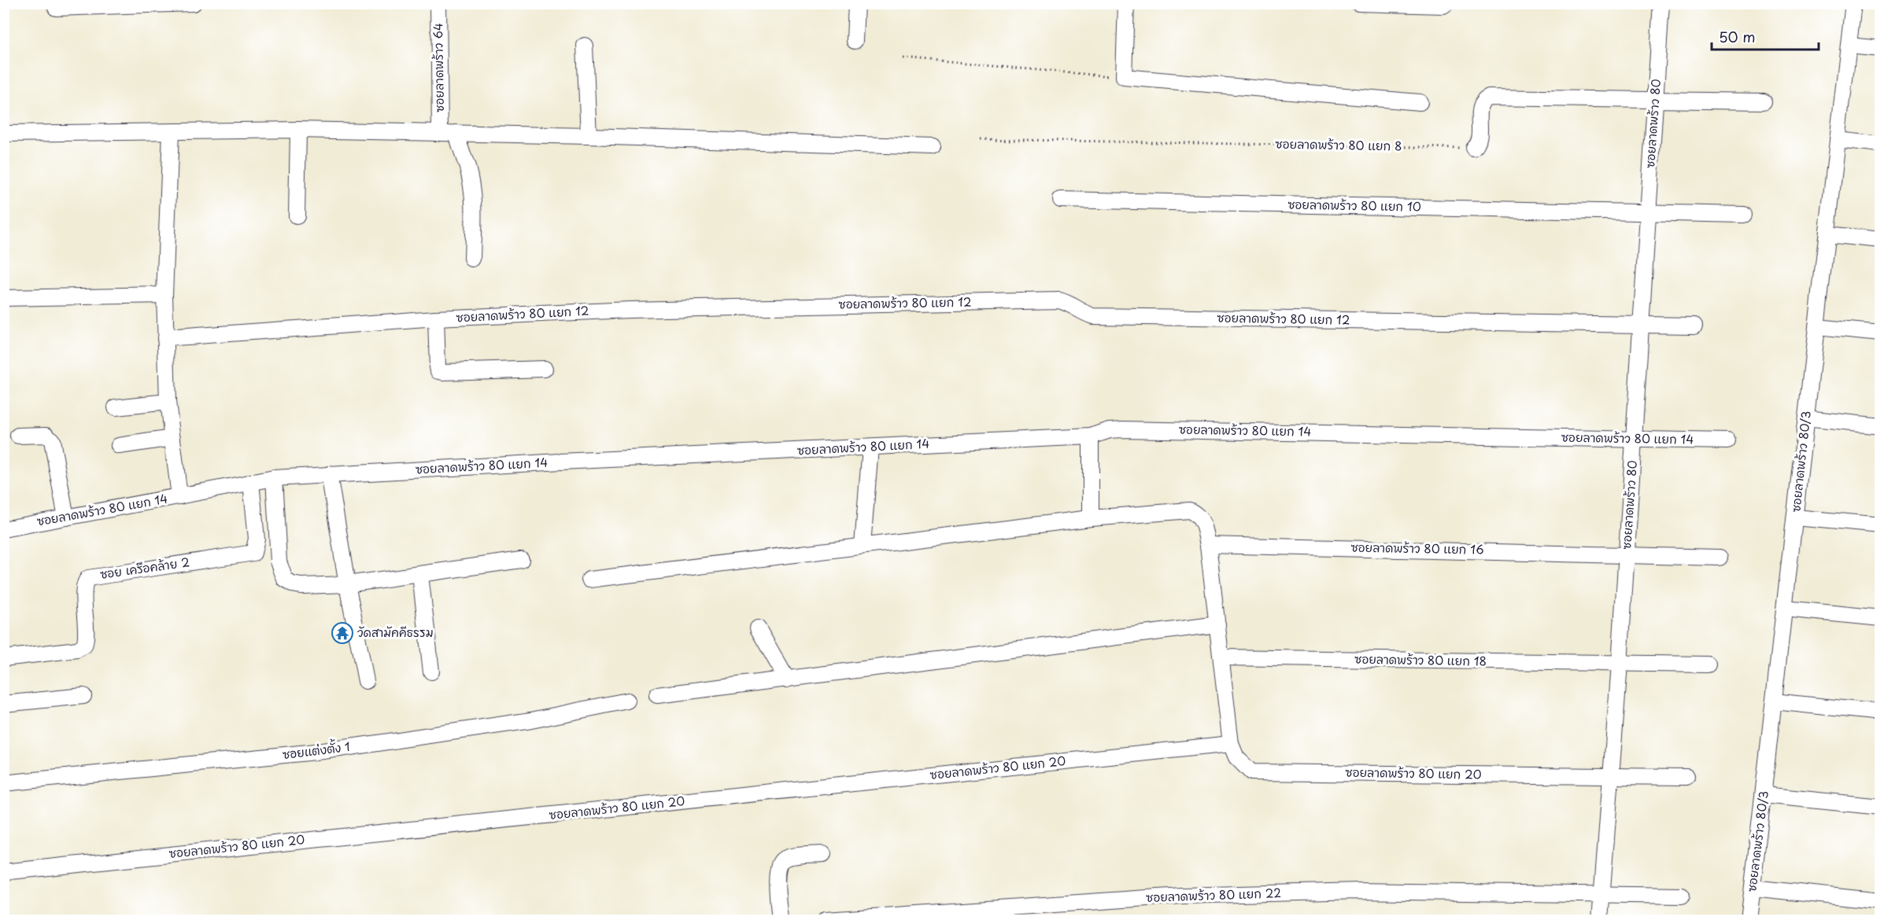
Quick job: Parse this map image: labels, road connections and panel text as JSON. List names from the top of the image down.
{
  "streets": {
    "street": [
      "ซอยลาดพร้าว 64",
      "ซอยลาดพร้าว 80",
      "ซอยลาดพร้าว 80 แยก 10",
      "ซอยลาดพร้าว 80 แยก 12",
      "ซอยลาดพร้าว 80 แยก 14",
      "ซอยลาดพร้าว 80/3",
      "ซอยลาดพร้าว 80 แยก 16",
      "ซอย เครือคล้าย 2",
      "ซอยลาดพร้าว 80 แยก 18",
      "ซอยแต่งตั้ง 1",
      "ซอยลาดพร้าว 80 แยก 20",
      "ซอยลาดพร้าว 80 แยก 22"
    ],
    "path": ["ซอยลาดพร้าว 80 แยก 8"]
  },
  "crossings": [
    ["ซอยลาดพร้าว 80", "ซอยลาดพร้าว 80 แยก 10"],
    ["ซอยลาดพร้าว 80", "ซอยลาดพร้าว 80 แยก 12"],
    ["ซอยลาดพร้าว 80", "ซอยลาดพร้าว 80 แยก 14"],
    ["ซอยลาดพร้าว 80", "ซอยลาดพร้าว 80 แยก 16"],
    ["ซอยลาดพร้าว 80", "ซอยลาดพร้าว 80 แยก 18"],
    ["ซอยลาดพร้าว 80", "ซอยลาดพร้าว 80 แยก 20"],
    ["ซอยลาดพร้าว 80", "ซอยลาดพร้าว 80 แยก 22"],
    ["ซอยลาดพร้าว 80 แยก 14", "ซอย เครือคล้าย 2"],
    ["ซอยลาดพร้าว 80 แยก 16", "ซอยลาดพร้าว 80 แยก 20"],
    ["ซอยลาดพร้าว 80 แยก 18", "ซอยลาดพร้าว 80 แยก 20"]
  ],
  "places": {
    "temple": ["วัดสามัคคีธรรม"]
  },
  "scale_bar": "50 m"
}
